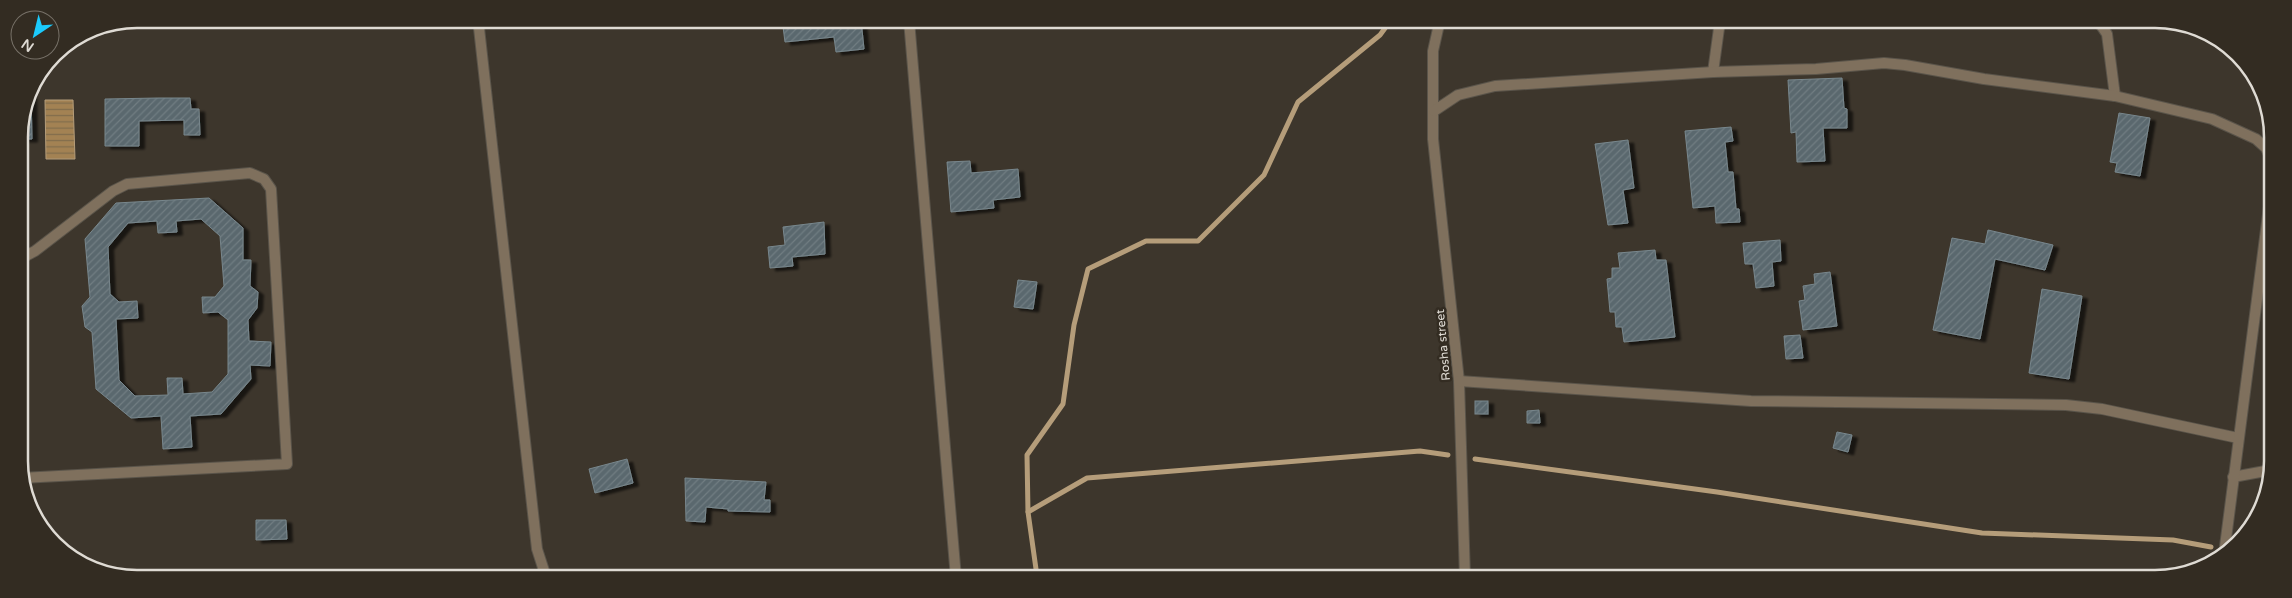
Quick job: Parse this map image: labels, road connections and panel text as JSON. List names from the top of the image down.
{
  "streets": {
    "street": ["Rosha street"]
  },
  "north": "bottom left"
}
